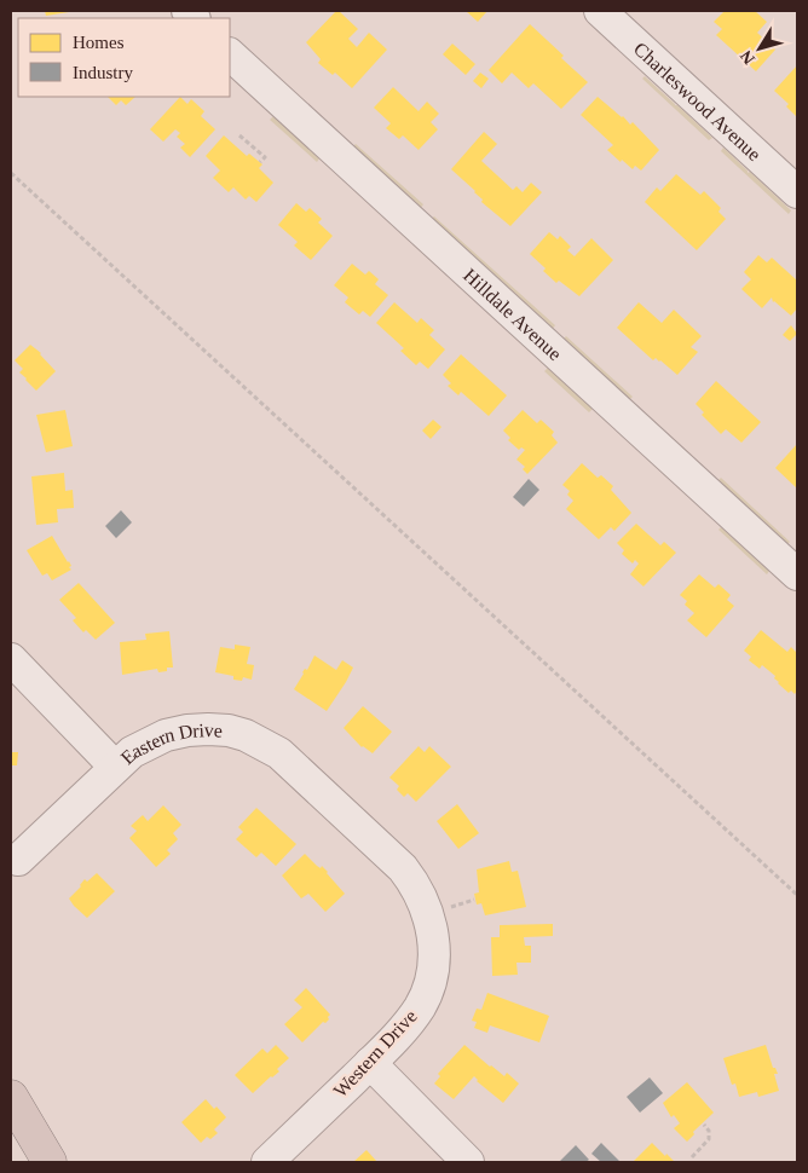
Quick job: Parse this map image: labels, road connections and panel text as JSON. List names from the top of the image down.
{
  "streets": {
    "street": [
      "Charleswood Avenue",
      "Hilldale Avenue",
      "Eastern Drive",
      "Western Drive"
    ]
  },
  "crossings": [
    ["Eastern Drive", "Western Drive"]
  ],
  "legend": ["Homes", "Industry"],
  "north": "bottom left"
}
